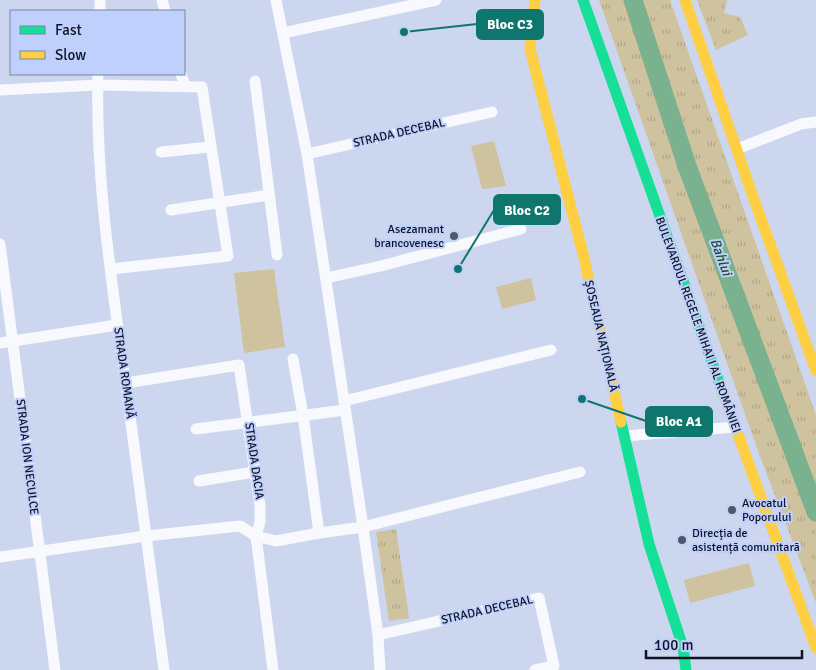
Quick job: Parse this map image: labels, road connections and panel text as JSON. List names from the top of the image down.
{
  "streets": {
    "main road": ["BULEVARDUL REGELE MIHAI I AL ROMÂNIEI", "ȘOSEAUA NAȚIONALĂ"],
    "street": [
      "STRADA DECEBAL",
      "STRADA ROMANĂ",
      "STRADA ION NECULCE",
      "STRADA DACIA"
    ]
  },
  "crossings": [
    ["STRADA ROMANĂ", "STRADA DACIA"]
  ],
  "water": ["Bahlui"],
  "places": [
    "Bloc C3",
    "Asezamant brancovenesc",
    "Bloc C2",
    "Bloc A1",
    "Avocatul Poporului",
    "Direcția de asistență comunitară"
  ],
  "legend": ["Fast", "Slow"],
  "scale_bar": "100 m"
}
